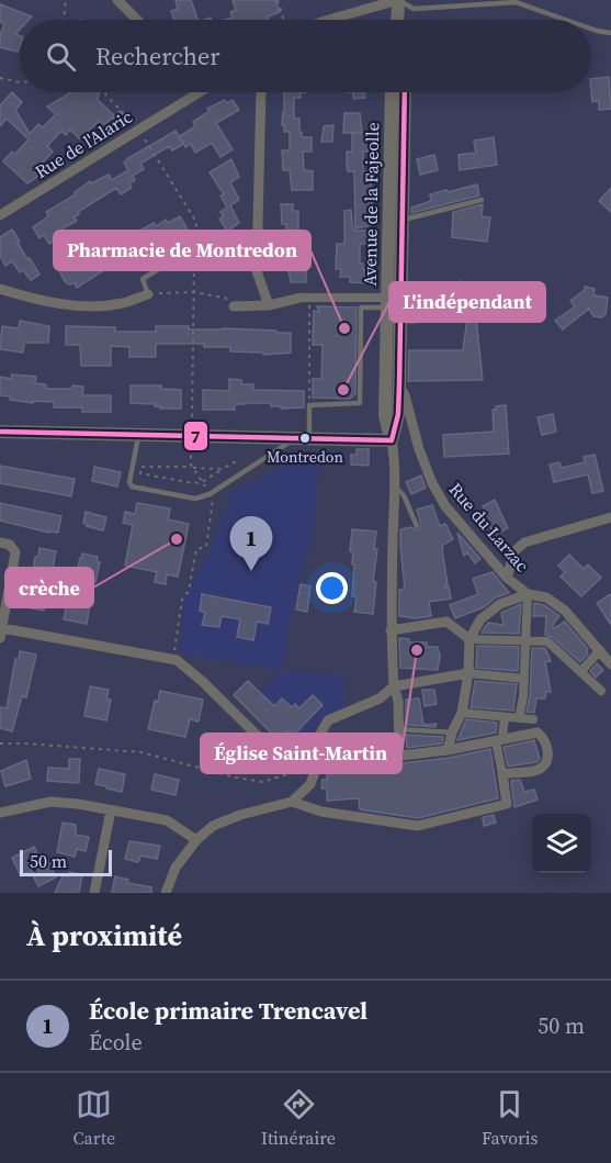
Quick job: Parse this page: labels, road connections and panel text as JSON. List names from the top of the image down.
{
  "streets": {
    "street": ["Rue de l'Alaric", "Avenue de la Fajeolle", "Rue du Larzac"]
  },
  "crossings": [
    ["Avenue de la Fajeolle", "Rue du Larzac"]
  ],
  "places": [
    "Pharmacie de Montredon",
    "L'indépendant",
    "Montredon",
    "crèche",
    "Église Saint-Martin"
  ],
  "lines": ["transit line 7"],
  "scale_bar": "50 m",
  "page": {
    "search": "Rechercher",
    "pins": "1",
    "scale": "50 m",
    "heading": "À proximité",
    "list": [
      {
        "mark": "1",
        "name": "École primaire Trencavel",
        "note": "École",
        "value": "50 m"
      }
    ],
    "nav": ["Carte", "Itinéraire", "Favoris"]
  }
}
